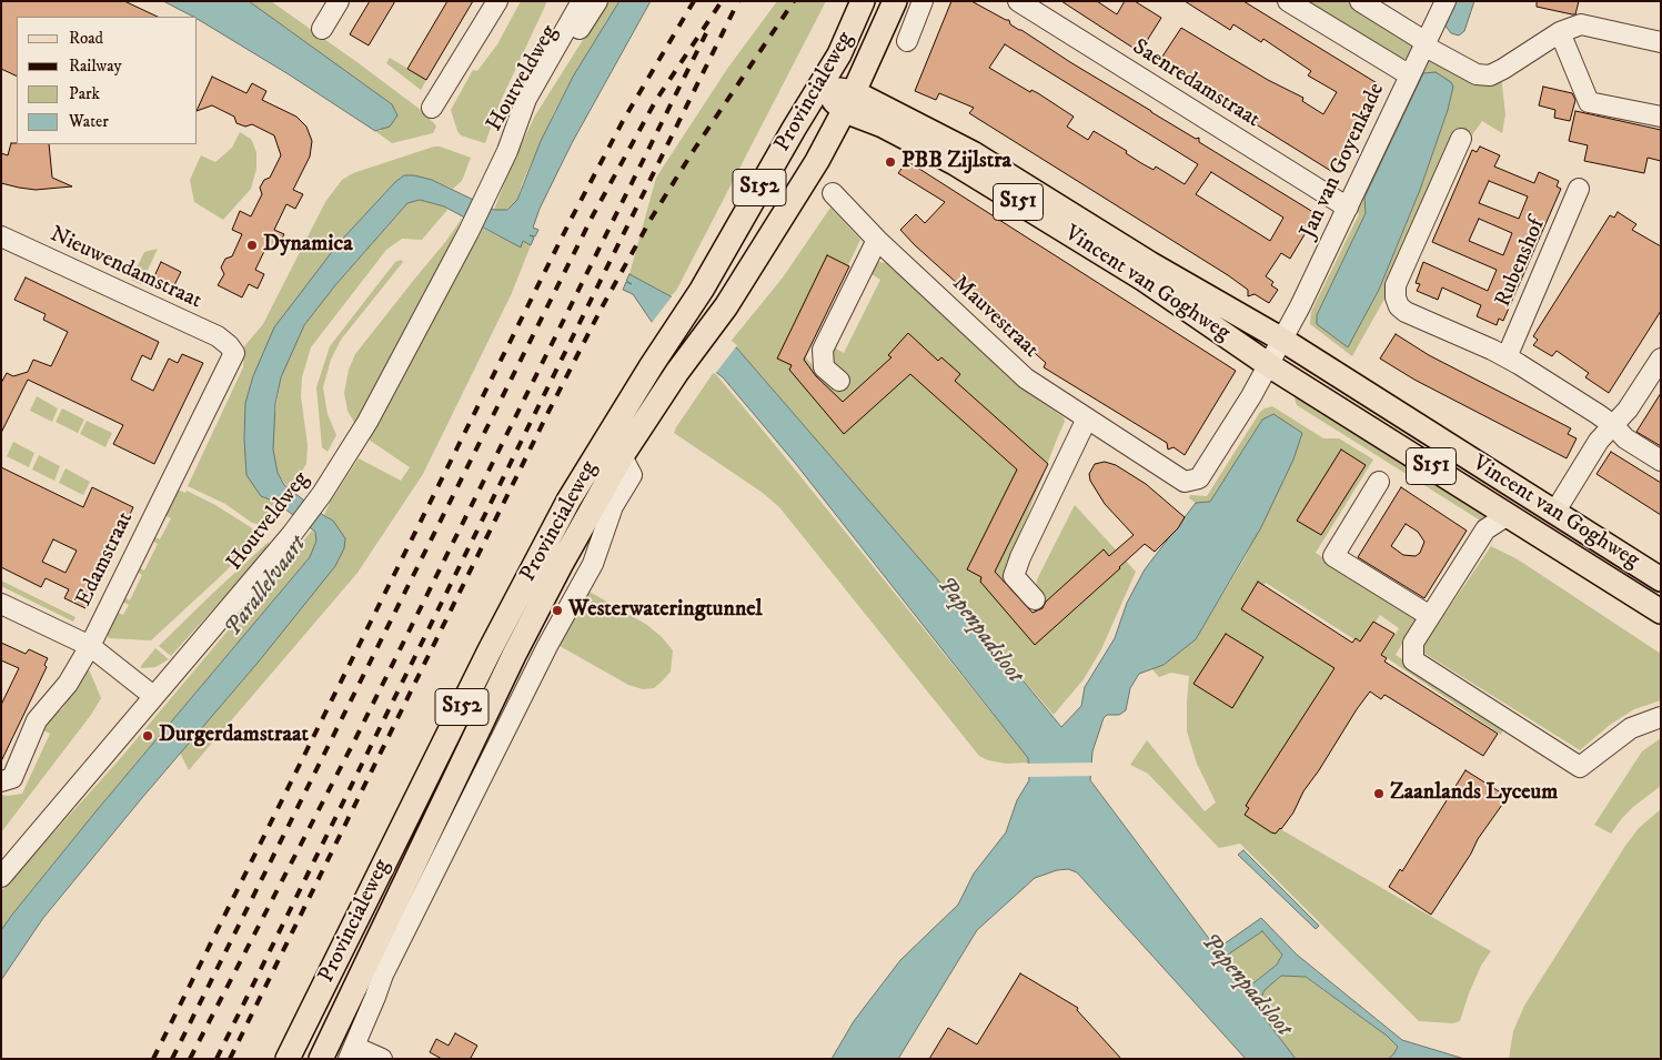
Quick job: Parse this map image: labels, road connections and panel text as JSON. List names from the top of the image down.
{
  "streets": {
    "main road": [
      "Provincialeweg",
      "S152",
      "S151",
      "Vincent van Goghweg"
    ],
    "street": [
      "Houtveldweg",
      "Saenredamstraat",
      "Jan van Goyenkade",
      "Rubenshof",
      "Nieuwendamstraat",
      "Mauvestraat",
      "Edamstraat"
    ]
  },
  "crossings": [
    ["Saenredamstraat", "Jan van Goyenkade"],
    ["Provincialeweg", "Vincent van Goghweg"],
    ["Jan van Goyenkade", "Vincent van Goghweg"],
    ["Nieuwendamstraat", "Edamstraat"],
    ["Vincent van Goghweg", "Mauvestraat"]
  ],
  "water": ["Parallelvaart", "Papenpadsloot"],
  "places": [
    "PBB Zijlstra",
    "Dynamica",
    "Westerwateringtunnel",
    "Durgerdamstraat",
    "Zaanlands Lyceum"
  ],
  "legend": [
    "Road",
    "Railway",
    "Park",
    "Water"
  ]
}
